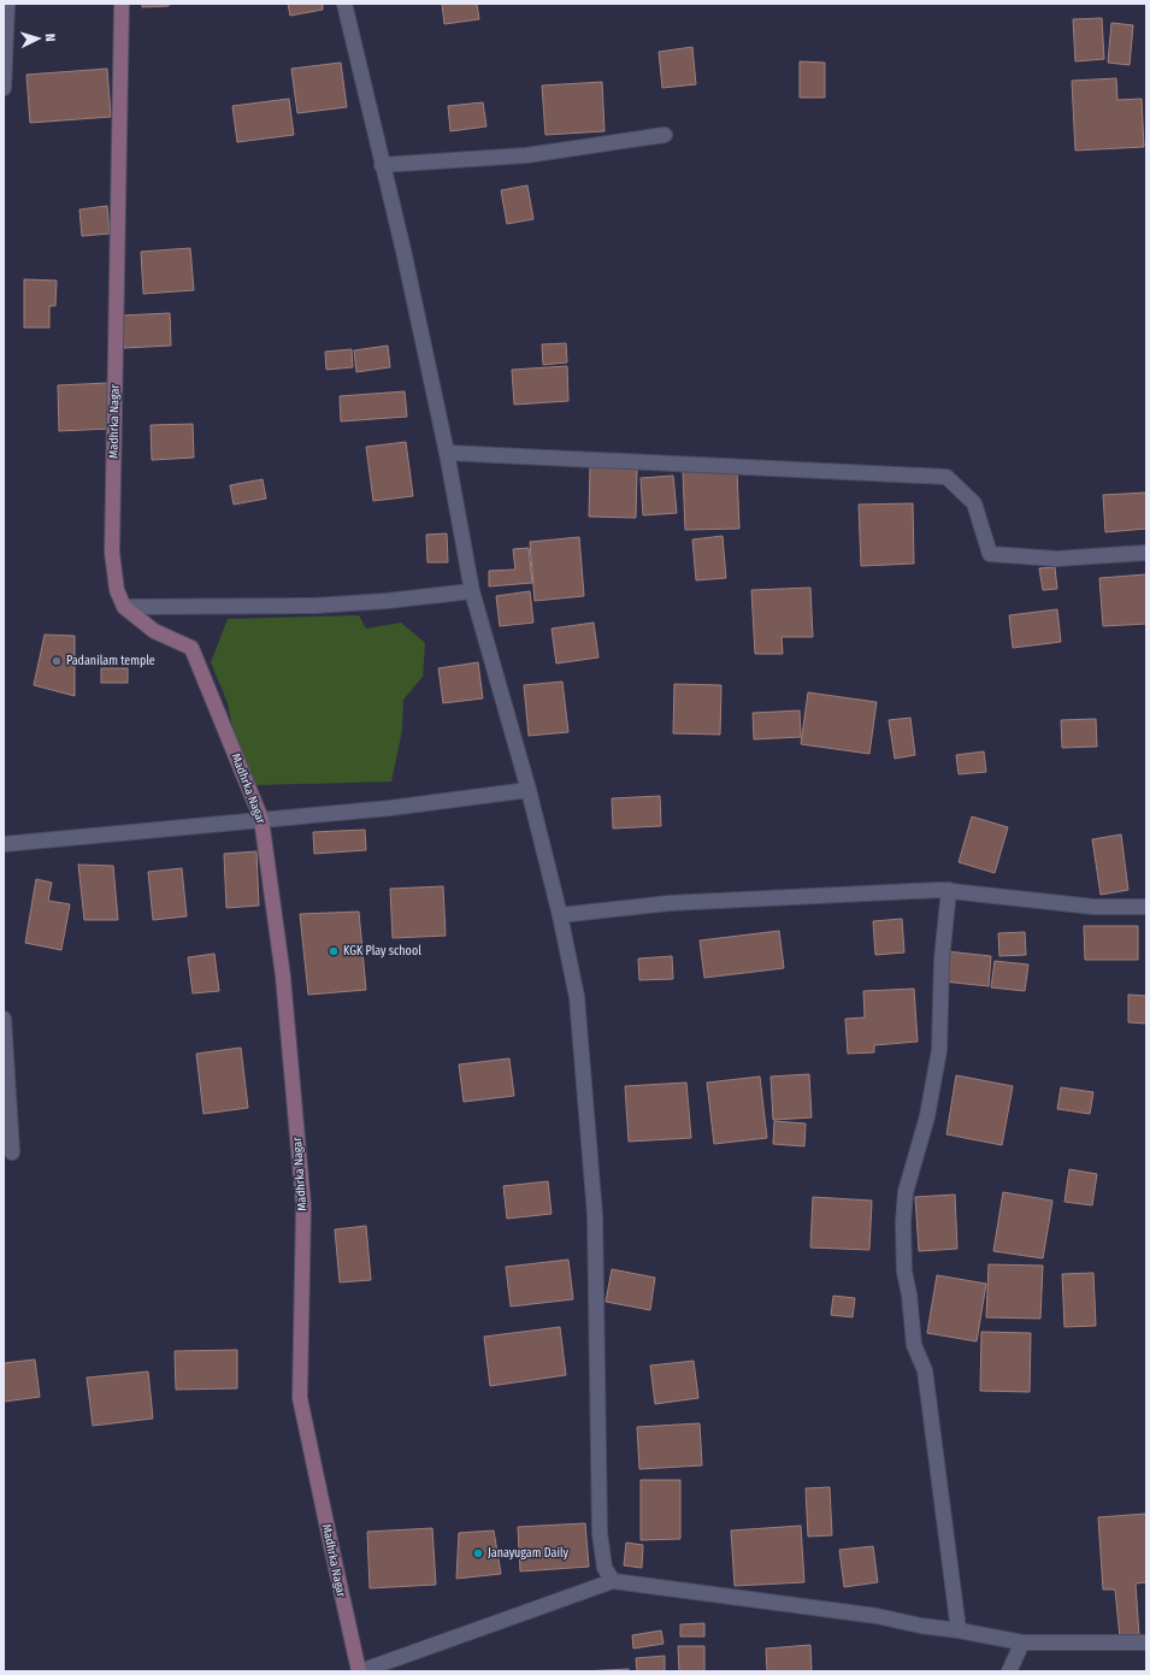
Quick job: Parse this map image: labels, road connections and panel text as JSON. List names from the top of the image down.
{
  "streets": {
    "street": ["Madhrka Nagar"]
  },
  "places": ["Padanilam temple", "KGK Play school", "Janayugam Daily"],
  "north": "right"
}
